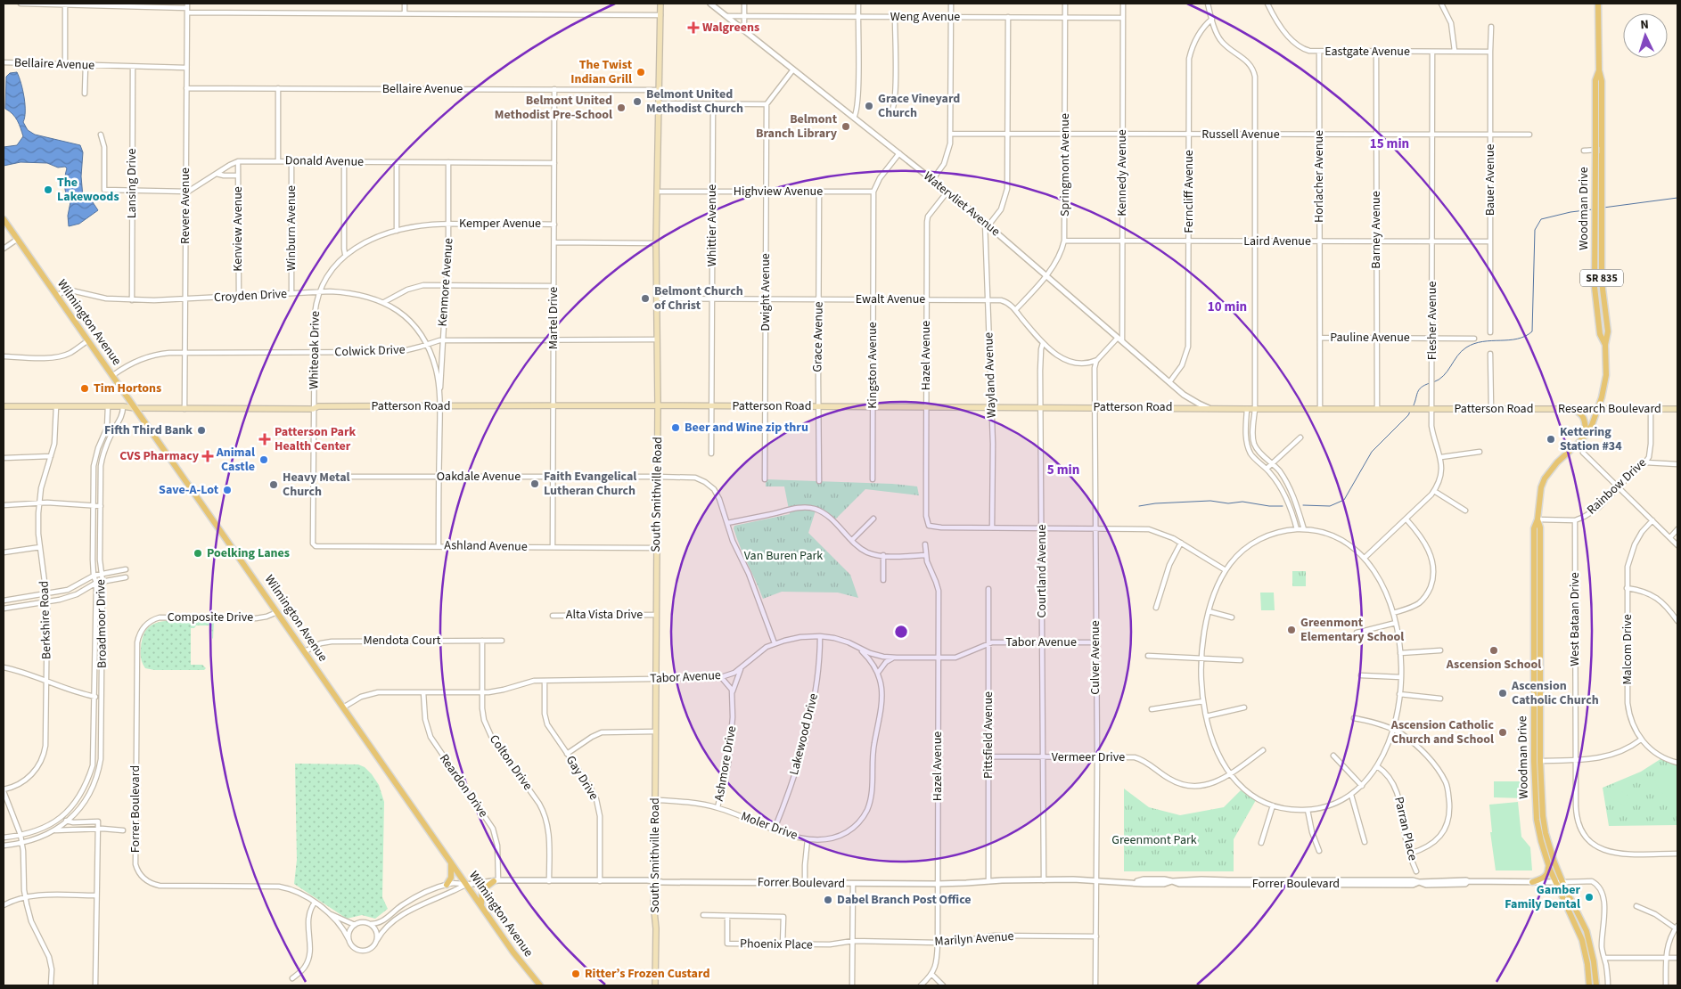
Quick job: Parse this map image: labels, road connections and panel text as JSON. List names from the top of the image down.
{
  "streets": {
    "main road": [
      "Woodman Drive",
      "SR 835",
      "Wilmington Avenue",
      "Patterson Road",
      "Research Boulevard",
      "South Smithville Road"
    ],
    "street": [
      "Weng Avenue",
      "Eastgate Avenue",
      "Bellaire Avenue",
      "Russell Avenue",
      "Donald Avenue",
      "Springmont Avenue",
      "Kennedy Avenue",
      "Horlacher Avenue",
      "Bauer Avenue",
      "Lansing Drive",
      "Highview Avenue",
      "Ferncliff Avenue",
      "Watervliet Avenue",
      "Revere Avenue",
      "Kemper Avenue",
      "Whittier Avenue",
      "Winburn Avenue",
      "Kenview Avenue",
      "Barney Avenue",
      "Laird Avenue",
      "Kenmore Avenue",
      "Dwight Avenue",
      "Croyden Drive",
      "Ewalt Avenue",
      "Martel Drive",
      "Flesher Avenue",
      "Grace Avenue",
      "Pauline Avenue",
      "Whiteoak Drive",
      "Colwick Drive",
      "Hazel Avenue",
      "Kingston Avenue",
      "Wayland Avenue",
      "Oakdale Avenue",
      "Rainbow Drive",
      "Ashland Avenue",
      "Courtland Avenue",
      "Alta Vista Drive",
      "Composite Drive",
      "West Bataan Drive",
      "Berkshire Road",
      "Broadmoor Drive",
      "Mendota Court",
      "Tabor Avenue",
      "Malcom Drive",
      "Culver Avenue",
      "Lakewood Drive",
      "Pittsfield Avenue",
      "Vermeer Drive",
      "Colton Drive",
      "Ashmore Drive",
      "Gay Drive",
      "Reardon Drive",
      "Forrer Boulevard",
      "Moler Drive",
      "Parran Place",
      "Marilyn Avenue",
      "Phoenix Place"
    ]
  },
  "crossings": [
    ["Weng Avenue", "Springmont Avenue"],
    ["Weng Avenue", "Kennedy Avenue"],
    ["Weng Avenue", "Watervliet Avenue"],
    ["Eastgate Avenue", "Horlacher Avenue"],
    ["Eastgate Avenue", "Bauer Avenue"],
    ["Eastgate Avenue", "Barney Avenue"],
    ["Eastgate Avenue", "Flesher Avenue"],
    ["Bellaire Avenue", "Lansing Drive"],
    ["Bellaire Avenue", "Revere Avenue"],
    ["Bellaire Avenue", "Martel Drive"],
    ["Bellaire Avenue", "South Smithville Road"],
    ["Russell Avenue", "Springmont Avenue"],
    ["Russell Avenue", "Kennedy Avenue"],
    ["Russell Avenue", "Horlacher Avenue"],
    ["Russell Avenue", "Bauer Avenue"],
    ["Russell Avenue", "Ferncliff Avenue"],
    ["Russell Avenue", "Barney Avenue"],
    ["Russell Avenue", "Flesher Avenue"],
    ["Donald Avenue", "Revere Avenue"],
    ["Donald Avenue", "Winburn Avenue"],
    ["Donald Avenue", "Kenview Avenue"],
    ["Donald Avenue", "Kenmore Avenue"],
    ["Donald Avenue", "Martel Drive"],
    ["Springmont Avenue", "Watervliet Avenue"],
    ["Springmont Avenue", "Laird Avenue"],
    ["Springmont Avenue", "Ewalt Avenue"],
    ["Kennedy Avenue", "Watervliet Avenue"],
    ["Kennedy Avenue", "Laird Avenue"],
    ["Horlacher Avenue", "Laird Avenue"],
    ["Horlacher Avenue", "Pauline Avenue"],
    ["Horlacher Avenue", "Patterson Road"],
    ["Bauer Avenue", "Laird Avenue"],
    ["Lansing Drive", "Croyden Drive"],
    ["Highview Avenue", "Whittier Avenue"],
    ["Highview Avenue", "Dwight Avenue"],
    ["Highview Avenue", "Grace Avenue"],
    ["Highview Avenue", "Kingston Avenue"],
    ["Highview Avenue", "South Smithville Road"],
    ["Ferncliff Avenue", "Watervliet Avenue"],
    ["Ferncliff Avenue", "Laird Avenue"],
    ["Watervliet Avenue", "Hazel Avenue"],
    ["Watervliet Avenue", "Kingston Avenue"],
    ["Watervliet Avenue", "Wayland Avenue"],
    ["Watervliet Avenue", "Patterson Road"],
    ["Revere Avenue", "Croyden Drive"],
    ["Revere Avenue", "Colwick Drive"],
    ["Revere Avenue", "Patterson Road"],
    ["Woodman Drive", "Research Boulevard"],
    ["Woodman Drive", "Rainbow Drive"],
    ["Woodman Drive", "Forrer Boulevard"],
    ["Kemper Avenue", "Kenmore Avenue"],
    ["Kemper Avenue", "Martel Drive"],
    ["Kemper Avenue", "Whiteoak Drive"],
    ["Kemper Avenue", "South Smithville Road"],
    ["Whittier Avenue", "Ewalt Avenue"],
    ["Whittier Avenue", "Patterson Road"],
    ["Winburn Avenue", "Croyden Drive"],
    ["Kenview Avenue", "Croyden Drive"],
    ["Barney Avenue", "Laird Avenue"],
    ["Barney Avenue", "Pauline Avenue"],
    ["Barney Avenue", "Patterson Road"],
    ["Laird Avenue", "Flesher Avenue"],
    ["Kenmore Avenue", "Croyden Drive"],
    ["Kenmore Avenue", "Colwick Drive"],
    ["Kenmore Avenue", "Patterson Road"],
    ["Kenmore Avenue", "Oakdale Avenue"],
    ["Kenmore Avenue", "Ashland Avenue"],
    ["Dwight Avenue", "Ewalt Avenue"],
    ["Dwight Avenue", "Patterson Road"],
    ["Croyden Drive", "Wilmington Avenue"],
    ["Croyden Drive", "Whiteoak Drive"],
    ["Croyden Drive", "Colwick Drive"],
    ["Ewalt Avenue", "Grace Avenue"],
    ["Ewalt Avenue", "Hazel Avenue"],
    ["Ewalt Avenue", "Kingston Avenue"],
    ["Ewalt Avenue", "Wayland Avenue"],
    ["Ewalt Avenue", "South Smithville Road"],
    ["Ewalt Avenue", "Courtland Avenue"],
    ["Ewalt Avenue", "Culver Avenue"],
    ["Martel Drive", "Colwick Drive"],
    ["Martel Drive", "Patterson Road"],
    ["Martel Drive", "Oakdale Avenue"],
    ["Martel Drive", "Ashland Avenue"],
    ["Flesher Avenue", "Pauline Avenue"],
    ["Flesher Avenue", "Patterson Road"],
    ["Wilmington Avenue", "Colwick Drive"],
    ["Wilmington Avenue", "Patterson Road"],
    ["Wilmington Avenue", "Composite Drive"],
    ["Wilmington Avenue", "Mendota Court"],
    ["Wilmington Avenue", "Tabor Avenue"],
    ["Wilmington Avenue", "Forrer Boulevard"],
    ["Grace Avenue", "Patterson Road"],
    ["Whiteoak Drive", "Colwick Drive"],
    ["Whiteoak Drive", "Patterson Road"],
    ["Whiteoak Drive", "Oakdale Avenue"],
    ["Whiteoak Drive", "Ashland Avenue"],
    ["Colwick Drive", "South Smithville Road"],
    ["Hazel Avenue", "Wayland Avenue"],
    ["Hazel Avenue", "Patterson Road"],
    ["Hazel Avenue", "Tabor Avenue"],
    ["Hazel Avenue", "Forrer Boulevard"],
    ["Hazel Avenue", "Marilyn Avenue"],
    ["Kingston Avenue", "Patterson Road"],
    ["Wayland Avenue", "Patterson Road"],
    ["Patterson Road", "Research Boulevard"],
    ["Patterson Road", "South Smithville Road"],
    ["Patterson Road", "Courtland Avenue"],
    ["Patterson Road", "Berkshire Road"],
    ["Patterson Road", "Broadmoor Drive"],
    ["Patterson Road", "Culver Avenue"],
    ["Research Boulevard", "Rainbow Drive"],
    ["Oakdale Avenue", "South Smithville Road"],
    ["Oakdale Avenue", "Tabor Avenue"],
    ["Rainbow Drive", "West Bataan Drive"],
    ["South Smithville Road", "Ashland Avenue"],
    ["South Smithville Road", "Alta Vista Drive"],
    ["South Smithville Road", "Tabor Avenue"],
    ["South Smithville Road", "Forrer Boulevard"],
    ["South Smithville Road", "Moler Drive"],
    ["Courtland Avenue", "Tabor Avenue"],
    ["Courtland Avenue", "Vermeer Drive"],
    ["Courtland Avenue", "Forrer Boulevard"],
    ["Composite Drive", "Forrer Boulevard"],
    ["Mendota Court", "Colton Drive"],
    ["Tabor Avenue", "Culver Avenue"],
    ["Tabor Avenue", "Lakewood Drive"],
    ["Tabor Avenue", "Pittsfield Avenue"],
    ["Tabor Avenue", "Colton Drive"],
    ["Tabor Avenue", "Ashmore Drive"],
    ["Tabor Avenue", "Gay Drive"],
    ["Tabor Avenue", "Reardon Drive"],
    ["Culver Avenue", "Vermeer Drive"],
    ["Culver Avenue", "Forrer Boulevard"],
    ["Culver Avenue", "Marilyn Avenue"],
    ["Lakewood Drive", "Moler Drive"],
    ["Pittsfield Avenue", "Vermeer Drive"],
    ["Pittsfield Avenue", "Forrer Boulevard"],
    ["Colton Drive", "Forrer Boulevard"],
    ["Ashmore Drive", "Moler Drive"],
    ["Gay Drive", "Forrer Boulevard"],
    ["Reardon Drive", "Forrer Boulevard"],
    ["Marilyn Avenue", "Phoenix Place"]
  ],
  "parks": ["Van Buren Park", "Greenmont Park"],
  "places": {
    "health": ["Walgreens", "Patterson Park Health Center", "CVS Pharmacy"],
    "other": [
      "The Twist Indian Grill",
      "Belmont United Methodist Church",
      "Grace Vineyard Church",
      "Belmont United Methodist Pre-School",
      "Belmont Branch Library",
      "The Lakewoods",
      "Belmont Church of Christ",
      "Tim Hortons",
      "Beer and Wine zip thru",
      "Fifth Third Bank",
      "Kettering Station #34",
      "Animal Castle",
      "Faith Evangelical Lutheran Church",
      "Heavy Metal Church",
      "Save-A-Lot",
      "Poelking Lanes",
      "Greenmont Elementary School",
      "Ascension School",
      "Ascension Catholic Church",
      "Ascension Catholic Church and School",
      "Gamber Family Dental",
      "Dabel Branch Post Office",
      "Ritter’s Frozen Custard"
    ]
  },
  "north": "top",
  "rings": ["15 min", "10 min", "5 min"]
}
